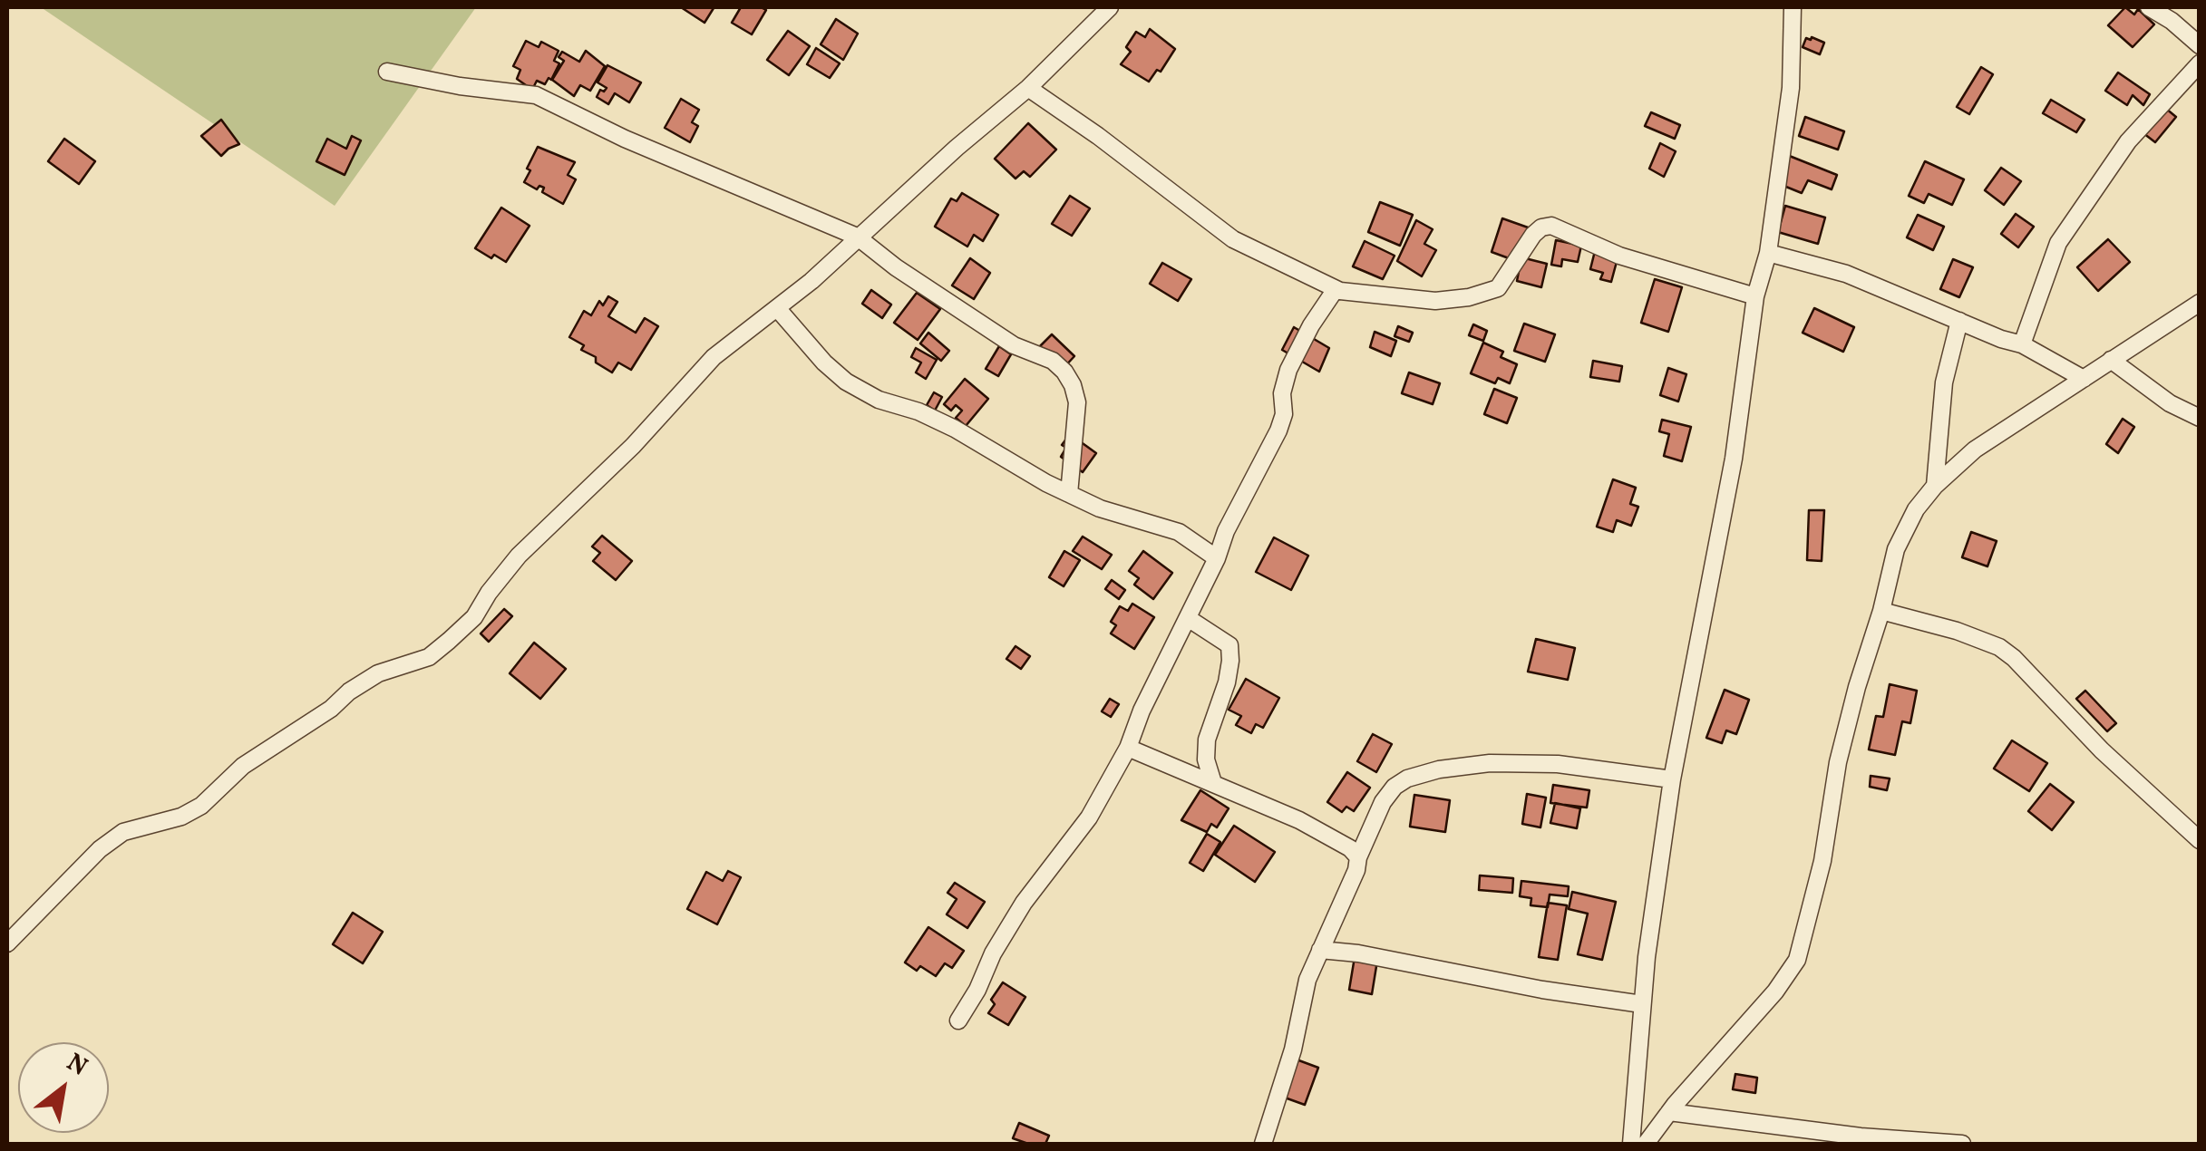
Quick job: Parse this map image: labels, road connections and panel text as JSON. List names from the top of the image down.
{
  "north": "top right"
}
